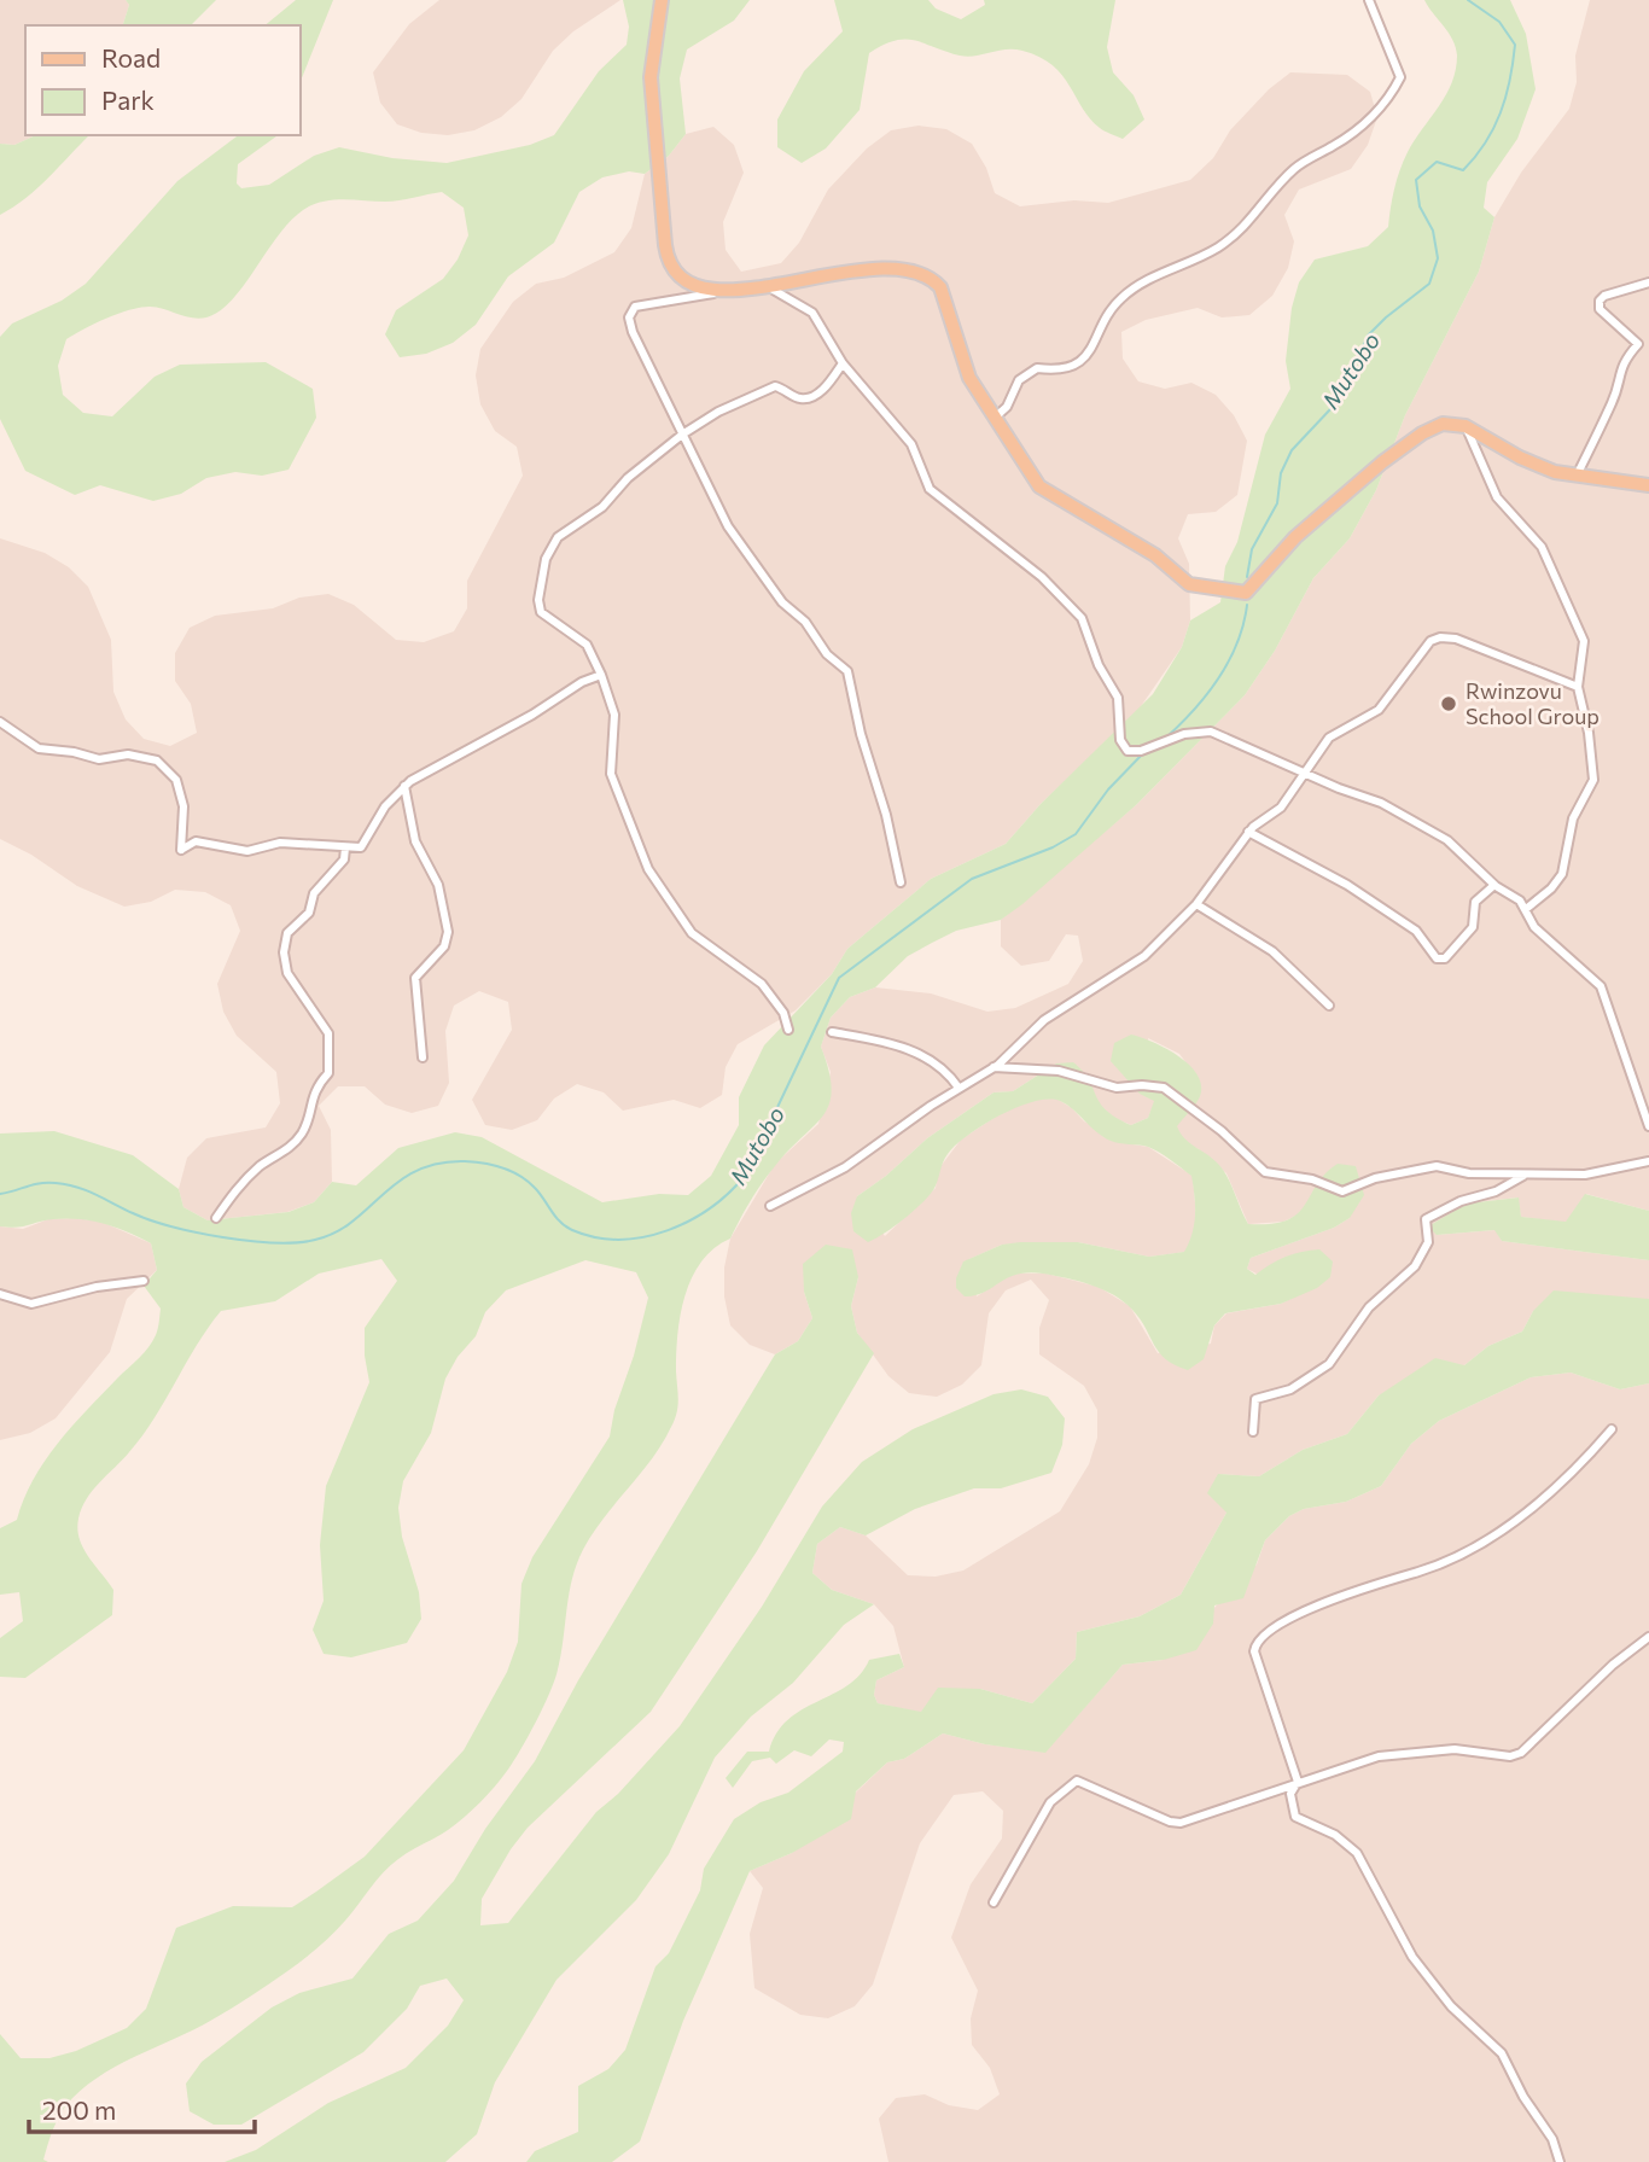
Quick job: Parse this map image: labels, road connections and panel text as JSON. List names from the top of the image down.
{
  "water": ["Mutobo"],
  "places": ["Rwinzovu School Group"],
  "legend": ["Road", "Park"],
  "scale_bar": "200 m"
}
